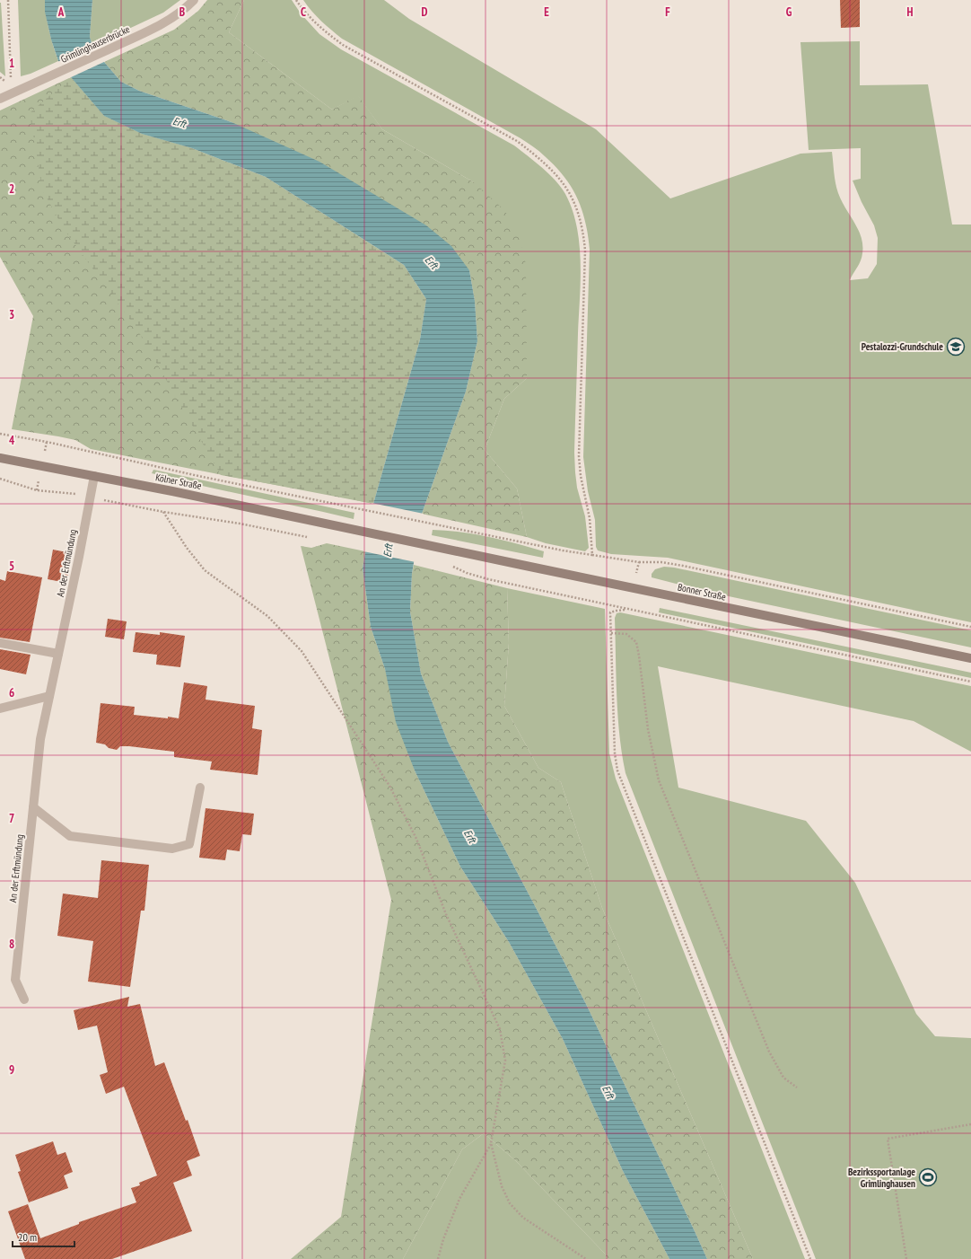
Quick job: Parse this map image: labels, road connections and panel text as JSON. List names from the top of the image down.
{
  "streets": {
    "main road": ["Kölner Straße", "Bonner Straße"],
    "street": ["Grimlinghauserbrücke", "An der Erftmündung"]
  },
  "crossings": [
    ["Kölner Straße", "An der Erftmündung"],
    ["Kölner Straße", "Bonner Straße"]
  ],
  "water": ["Erft"],
  "places": {
    "school or university": ["Pestalozzi-Grundschule"],
    "sports": ["Bezirkssportanlage Grimlinghausen"]
  },
  "scale_bar": "20 m",
  "grid": {
    "columns": [
      "A",
      "B",
      "C",
      "D",
      "E",
      "F",
      "G",
      "H"
    ],
    "rows": [
      "1",
      "2",
      "3",
      "4",
      "5",
      "6",
      "7",
      "8",
      "9"
    ]
  }
}
